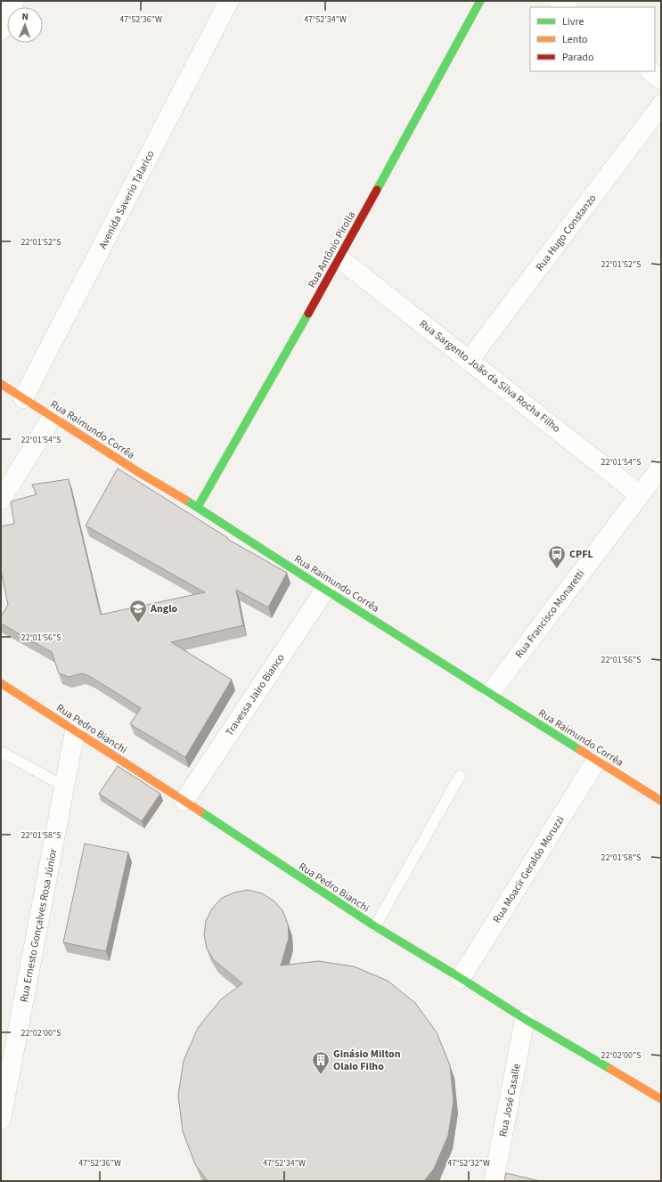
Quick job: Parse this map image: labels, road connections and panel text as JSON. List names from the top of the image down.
{
  "streets": {
    "street": [
      "Avenida Saverio Talarico",
      "Rua Hugo Constanzo",
      "Rua Antônio Pirolla",
      "Rua Sargento João da Silva Rocha Filho",
      "Rua Raimundo Corrêa",
      "Rua Francisco Monaretti",
      "Travessa Jairo Bianco",
      "Rua Pedro Bianchi",
      "Rua Moacir Geraldo Moruzzi",
      "Rua Ernesto Gonçalves Rosa Júnior",
      "Rua José Casalle"
    ]
  },
  "crossings": [
    ["Avenida Saverio Talarico", "Rua Raimundo Corrêa"],
    ["Rua Hugo Constanzo", "Rua Sargento João da Silva Rocha Filho"],
    ["Rua Antônio Pirolla", "Rua Sargento João da Silva Rocha Filho"],
    ["Rua Antônio Pirolla", "Rua Raimundo Corrêa"],
    ["Rua Sargento João da Silva Rocha Filho", "Rua Francisco Monaretti"],
    ["Rua Raimundo Corrêa", "Rua Francisco Monaretti"],
    ["Rua Raimundo Corrêa", "Travessa Jairo Bianco"],
    ["Rua Raimundo Corrêa", "Rua Moacir Geraldo Moruzzi"],
    ["Travessa Jairo Bianco", "Rua Pedro Bianchi"],
    ["Rua Pedro Bianchi", "Rua Moacir Geraldo Moruzzi"],
    ["Rua Pedro Bianchi", "Rua Ernesto Gonçalves Rosa Júnior"],
    ["Rua Pedro Bianchi", "Rua José Casalle"]
  ],
  "places": {
    "bus stop": ["CPFL"],
    "school or university": ["Anglo"],
    "building": ["Ginásio Milton Olaio Filho"]
  },
  "legend": ["Livre", "Lento", "Parado"],
  "north": "top",
  "coordinates": [
    "47°52'36\"W",
    "47°52'34\"W",
    "22°01'52\"S",
    "22°01'54\"S",
    "22°01'56\"S",
    "22°01'58\"S",
    "22°02'00\"S",
    "47°52'32\"W"
  ]
}
